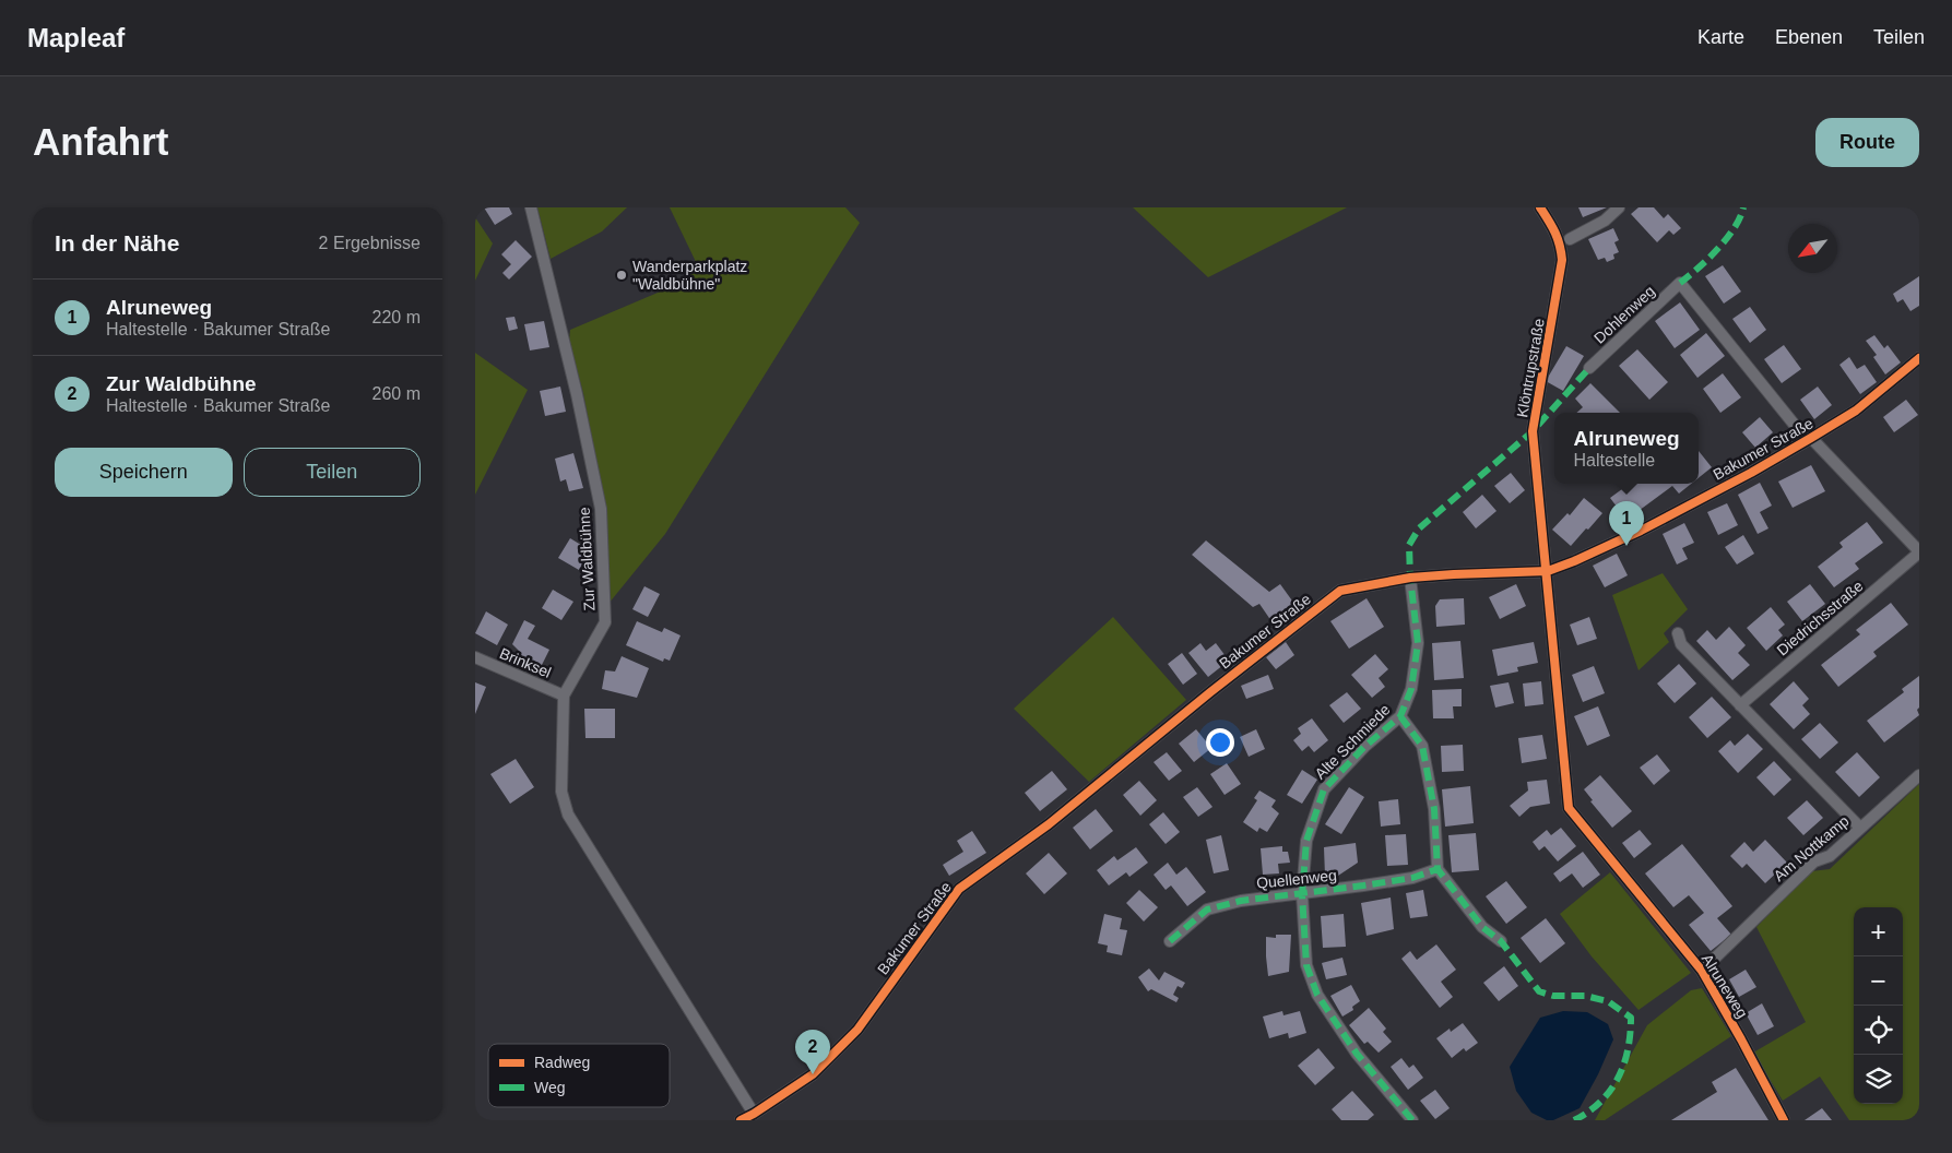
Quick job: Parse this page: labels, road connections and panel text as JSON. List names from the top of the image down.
{
  "streets": {
    "street": [
      "Dohlenweg",
      "Klöntrupstraße",
      "Bakumer Straße",
      "Zur Waldbühne",
      "Diedrichsstraße",
      "Brinksel",
      "Alte Schmiede",
      "Am Nottkamp",
      "Quellenweg",
      "Alruneweg"
    ]
  },
  "crossings": [
    ["Dohlenweg", "Bakumer Straße"],
    ["Klöntrupstraße", "Bakumer Straße"],
    ["Klöntrupstraße", "Alruneweg"],
    ["Bakumer Straße", "Zur Waldbühne"],
    ["Bakumer Straße", "Alte Schmiede"],
    ["Bakumer Straße", "Alruneweg"],
    ["Zur Waldbühne", "Brinksel"],
    ["Alte Schmiede", "Quellenweg"],
    ["Am Nottkamp", "Alruneweg"]
  ],
  "places": ["Wanderparkplatz \"Waldbühne\""],
  "legend": ["Radweg", "Weg"],
  "north": "bottom left",
  "page": {
    "header": "Mapleaf",
    "nav": ["Karte", "Ebenen", "Teilen"],
    "buttons": [
      "Route",
      ["Speichern", "Teilen"]
    ],
    "title": "Anfahrt",
    "heading": ["In der Nähe", "2 Ergebnisse"],
    "list": [
      {
        "mark": "1",
        "name": "Alruneweg",
        "note": "Haltestelle · Bakumer Straße",
        "value": "220 m"
      },
      {
        "mark": "2",
        "name": "Zur Waldbühne",
        "note": "Haltestelle · Bakumer Straße",
        "value": "260 m"
      }
    ],
    "popup": ["Alruneweg", "Haltestelle"],
    "pins": ["1", "2"],
    "map_buttons": ["+", "−"]
  }
}
